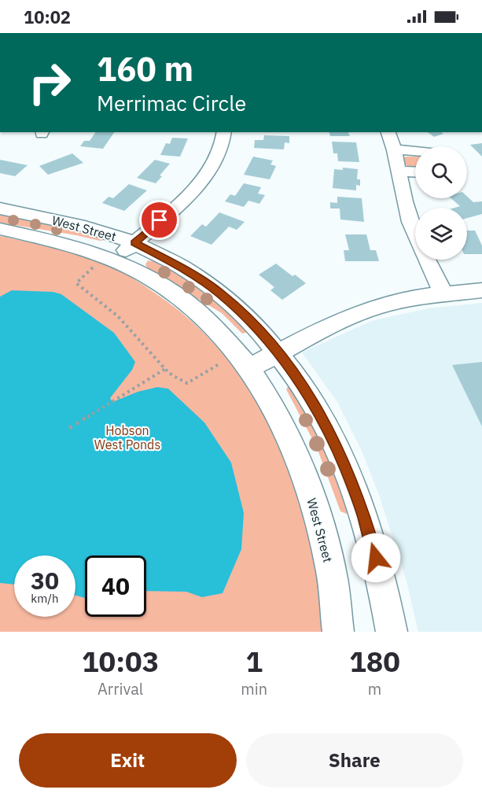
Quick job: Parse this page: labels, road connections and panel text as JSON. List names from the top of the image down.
{
  "streets": {
    "street": ["West Street"]
  },
  "parks": ["Hobson West Ponds"],
  "page": {
    "status": "10:02",
    "turn": ["160 m", "Merrimac Circle"],
    "speed": "30 km/h",
    "limit": "40",
    "eta": [
      "10:03",
      "Arrival",
      "1",
      "min",
      "180",
      "m"
    ],
    "buttons": ["Exit", "Share"]
  }
}
